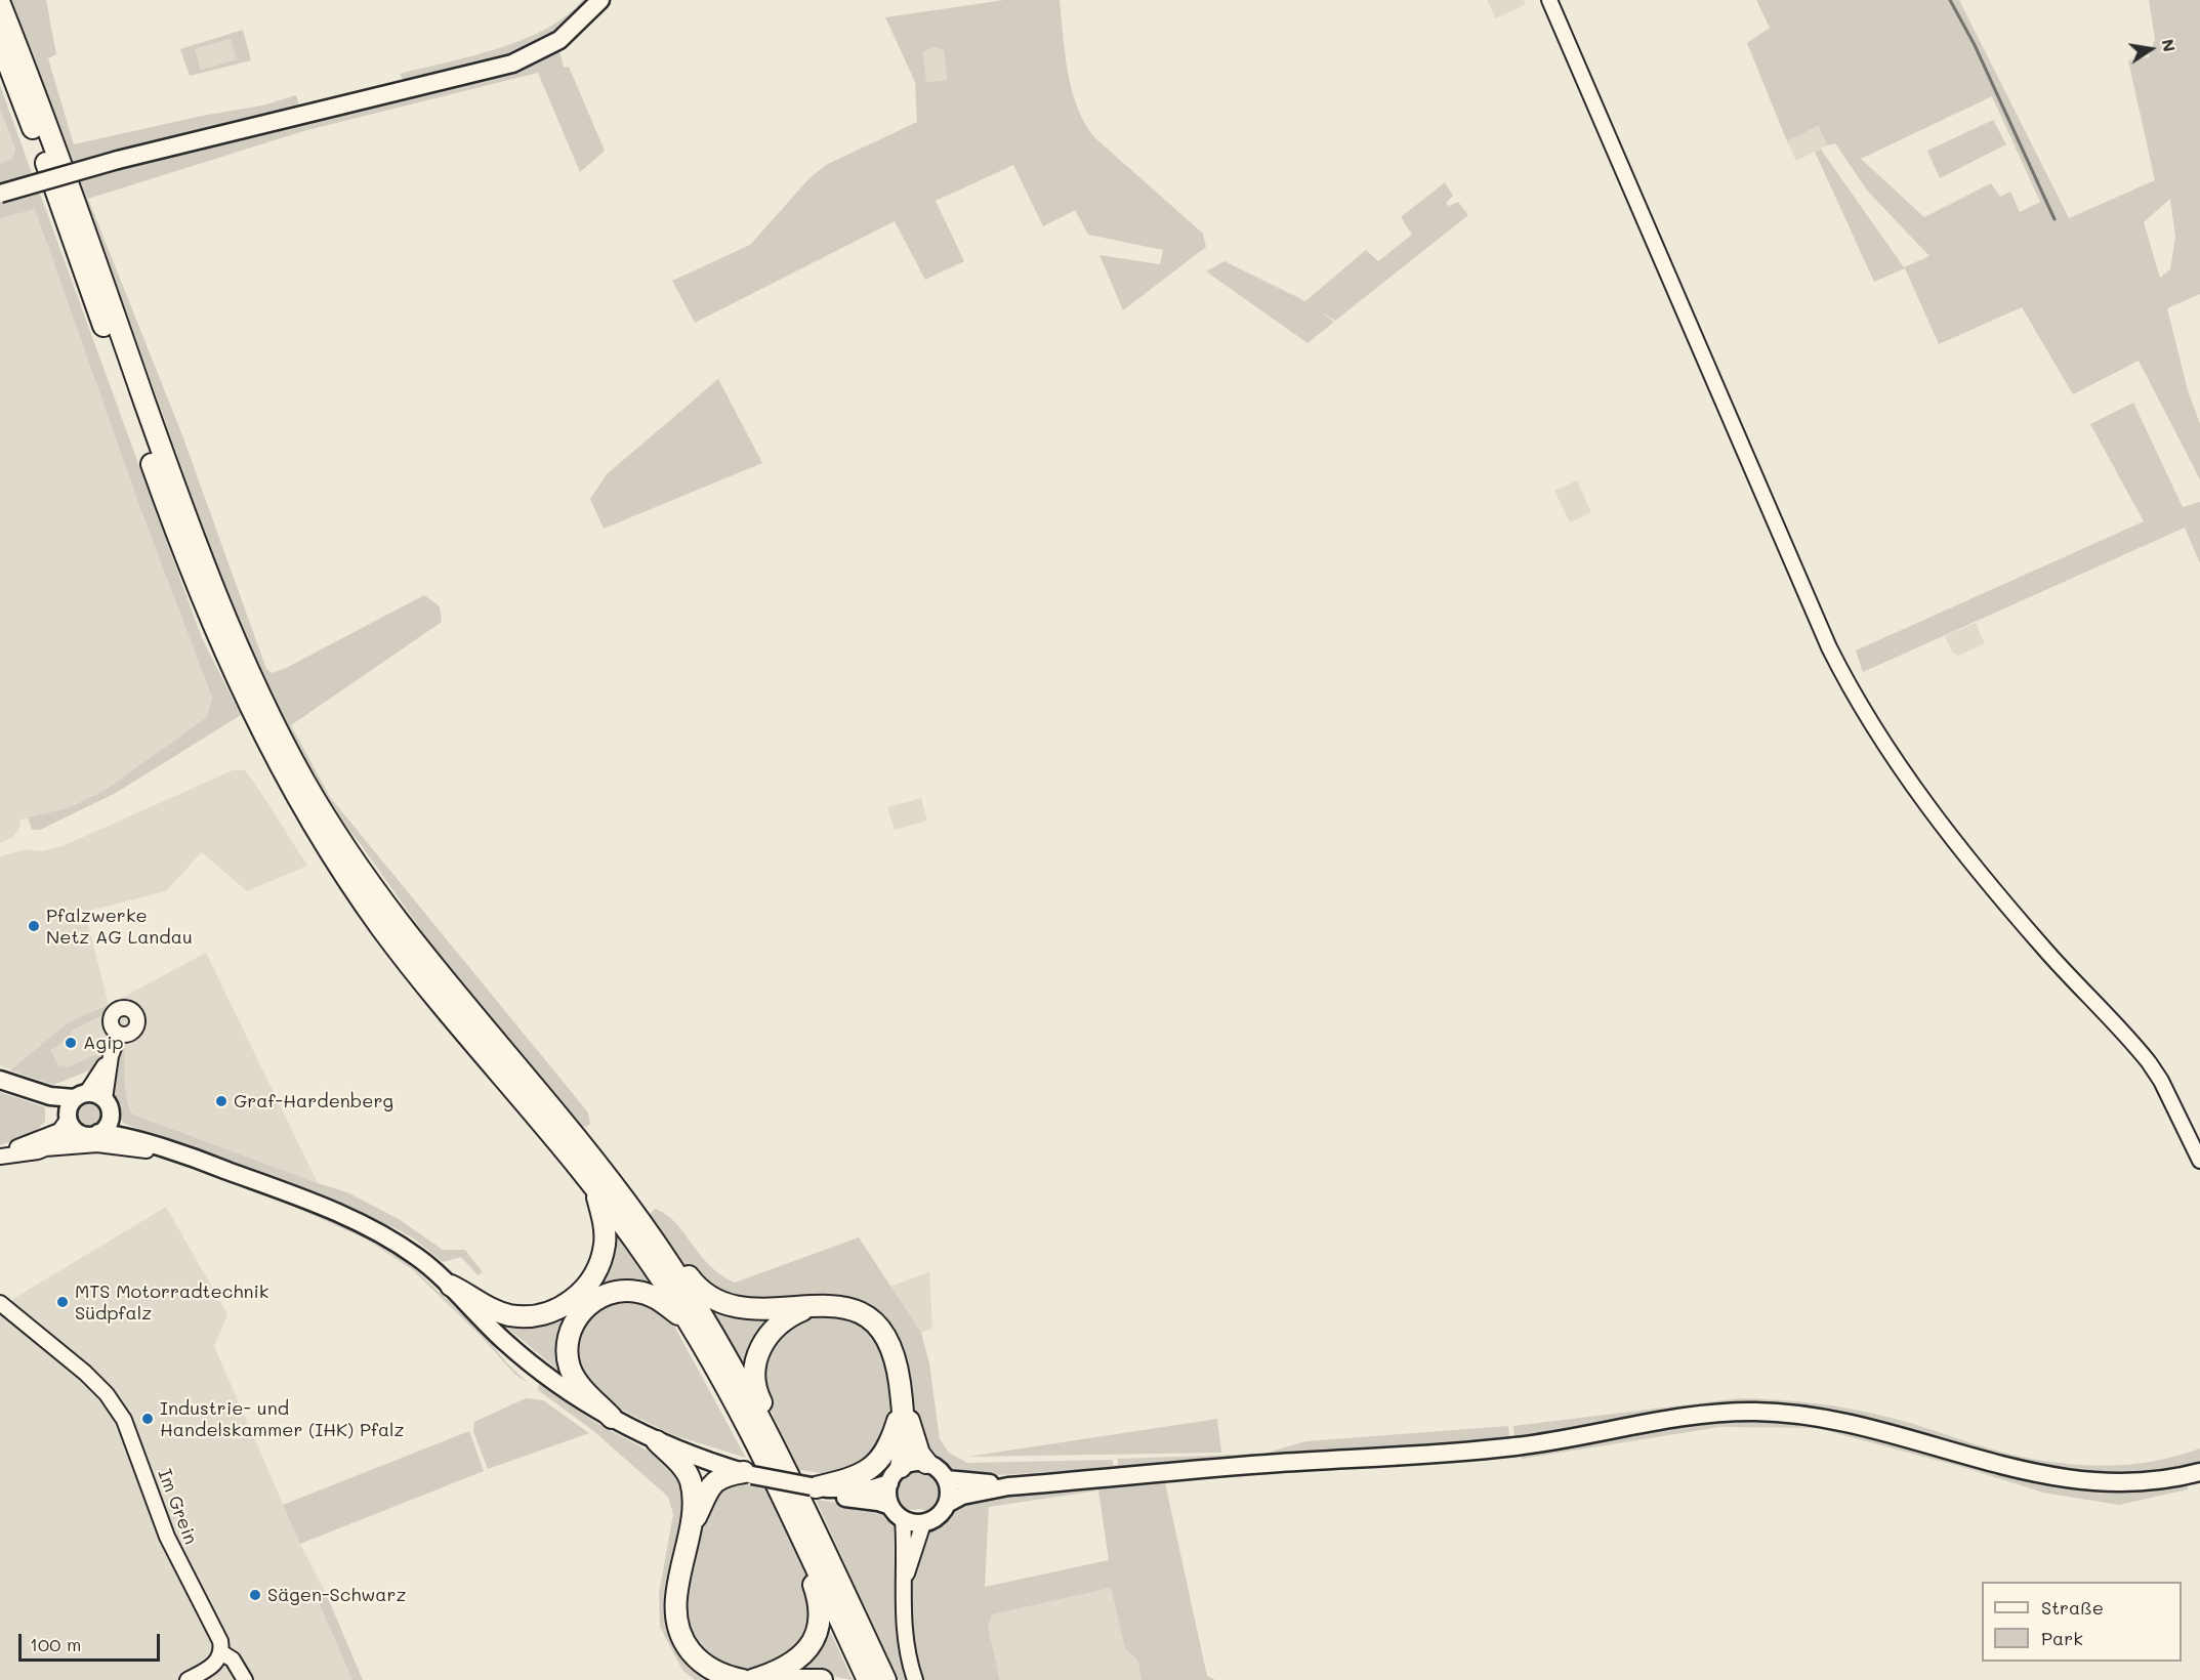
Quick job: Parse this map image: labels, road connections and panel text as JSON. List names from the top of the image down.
{
  "streets": {
    "street": ["Im Grein"]
  },
  "places": [
    "Pfalzwerke Netz AG Landau",
    "Agip",
    "Graf-Hardenberg",
    "MTS Motorradtechnik Südpfalz",
    "Industrie- und Handelskammer (IHK) Pfalz",
    "Sägen-Schwarz"
  ],
  "legend": ["Straße", "Park"],
  "scale_bar": "100 m",
  "north": "right"
}
